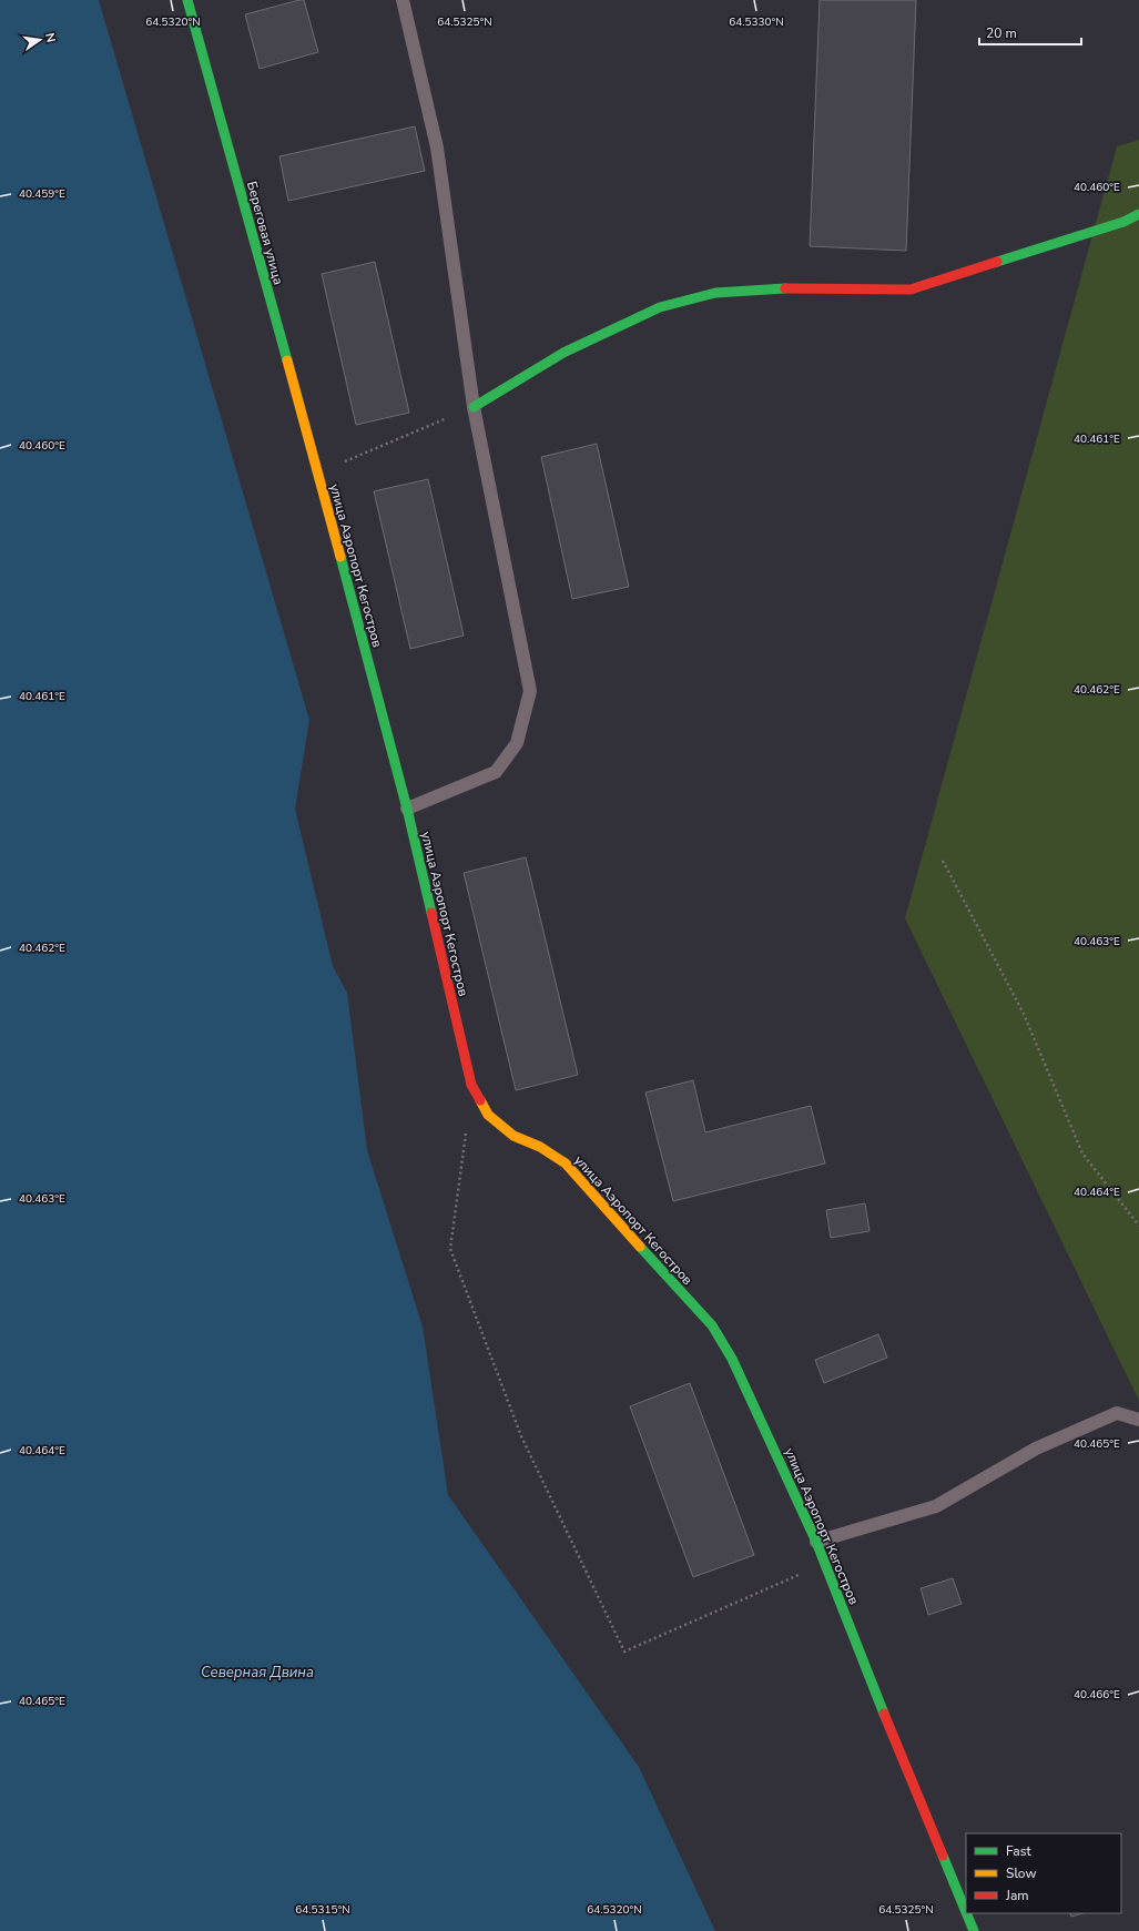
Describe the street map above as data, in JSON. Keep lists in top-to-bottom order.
{
  "streets": {
    "street": ["Береговая улица", "улица Аэропорт Кегостров"]
  },
  "crossings": [
    ["Береговая улица", "улица Аэропорт Кегостров"]
  ],
  "water": ["Северная Двина"],
  "legend": ["Fast", "Slow", "Jam"],
  "scale_bar": "20 m",
  "north": "right",
  "coordinates": [
    "64.5330°N",
    "64.5320°N",
    "64.5325°N",
    "40.460°E",
    "40.459°E",
    "40.461°E",
    "40.462°E",
    "40.463°E",
    "40.464°E",
    "40.465°E",
    "40.466°E",
    "64.5315°N"
  ]
}
